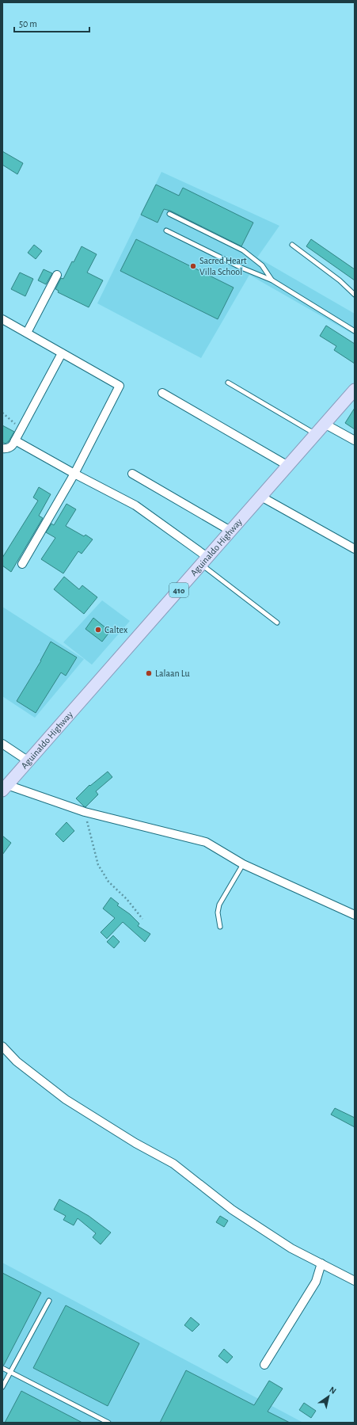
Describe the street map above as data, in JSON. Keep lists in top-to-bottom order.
{
  "streets": {
    "main road": ["Aguinaldo Highway", "410"]
  },
  "places": ["Sacred Heart Villa School", "Caltex", "Lalaan Lu"],
  "scale_bar": "50 m",
  "north": "top right"
}
